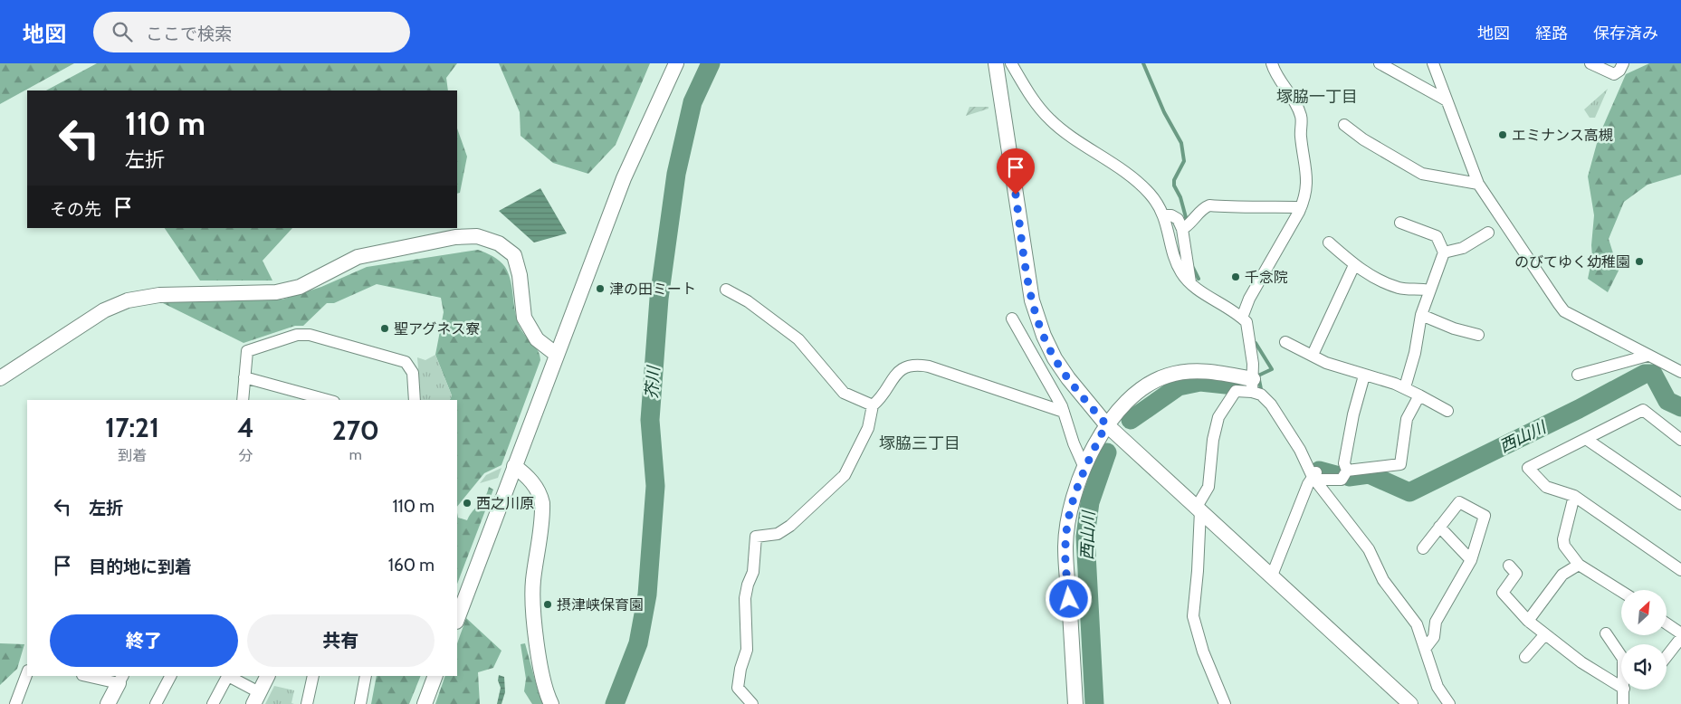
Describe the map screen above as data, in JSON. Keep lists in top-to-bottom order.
{
  "districts": ["塚脇一丁目", "塚脇三丁目"],
  "water": ["芥川", "西山川"],
  "places": [
    "エミナンス高槻",
    "のびてゆく幼稚園",
    "千念院",
    "津の田ミート",
    "聖アグネス寮",
    "西之川原",
    "摂津峡保育園"
  ],
  "north": "top right",
  "page": {
    "header": "地図",
    "search": "ここで検索",
    "nav": ["地図", "経路", "保存済み"],
    "turn": ["110 m", "左折"],
    "then": "その先",
    "eta": [
      "17:21",
      "到着",
      "4",
      "分",
      "270",
      "m"
    ],
    "list": [
      {
        "name": "左折",
        "value": "110 m"
      },
      {
        "name": "目的地に到着",
        "value": "160 m"
      }
    ],
    "buttons": ["終了", "共有"]
  }
}
